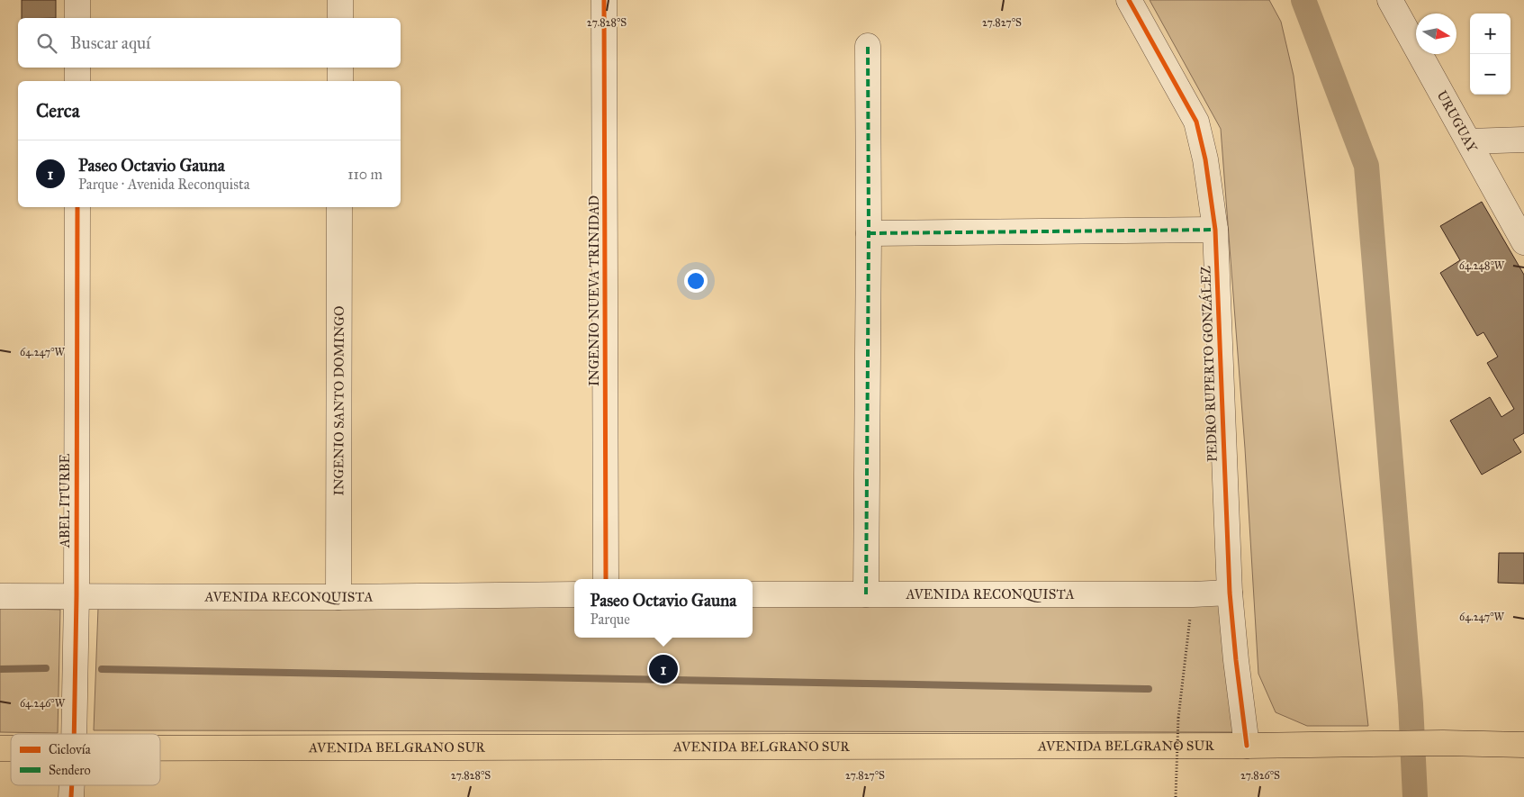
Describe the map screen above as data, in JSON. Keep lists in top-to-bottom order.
{
  "streets": {
    "highway": ["AVENIDA BELGRANO SUR"],
    "street": [
      "URUGUAY",
      "INGENIO NUEVA TRINIDAD",
      "PEDRO RUPERTO GONZÁLEZ",
      "INGENIO SANTO DOMINGO",
      "ABEL ITURBE",
      "AVENIDA RECONQUISTA"
    ]
  },
  "crossings": [
    ["PEDRO RUPERTO GONZÁLEZ", "AVENIDA RECONQUISTA"],
    ["PEDRO RUPERTO GONZÁLEZ", "AVENIDA BELGRANO SUR"],
    ["INGENIO SANTO DOMINGO", "AVENIDA RECONQUISTA"],
    ["ABEL ITURBE", "AVENIDA RECONQUISTA"]
  ],
  "legend": ["Ciclovía", "Sendero"],
  "north": "right",
  "page": {
    "map_buttons": ["+", "−"],
    "search": "Buscar aquí",
    "heading": "Cerca",
    "list": [
      {
        "mark": "1",
        "name": "Paseo Octavio Gauna",
        "note": "Parque · Avenida Reconquista",
        "value": "110 m"
      }
    ],
    "popup": ["Paseo Octavio Gauna", "Parque"],
    "pins": "1"
  },
  "coordinates": [
    "27.828°S",
    "27.827°S",
    "64.248°W",
    "64.247°W",
    "64.246°W",
    "27.826°S"
  ]
}
